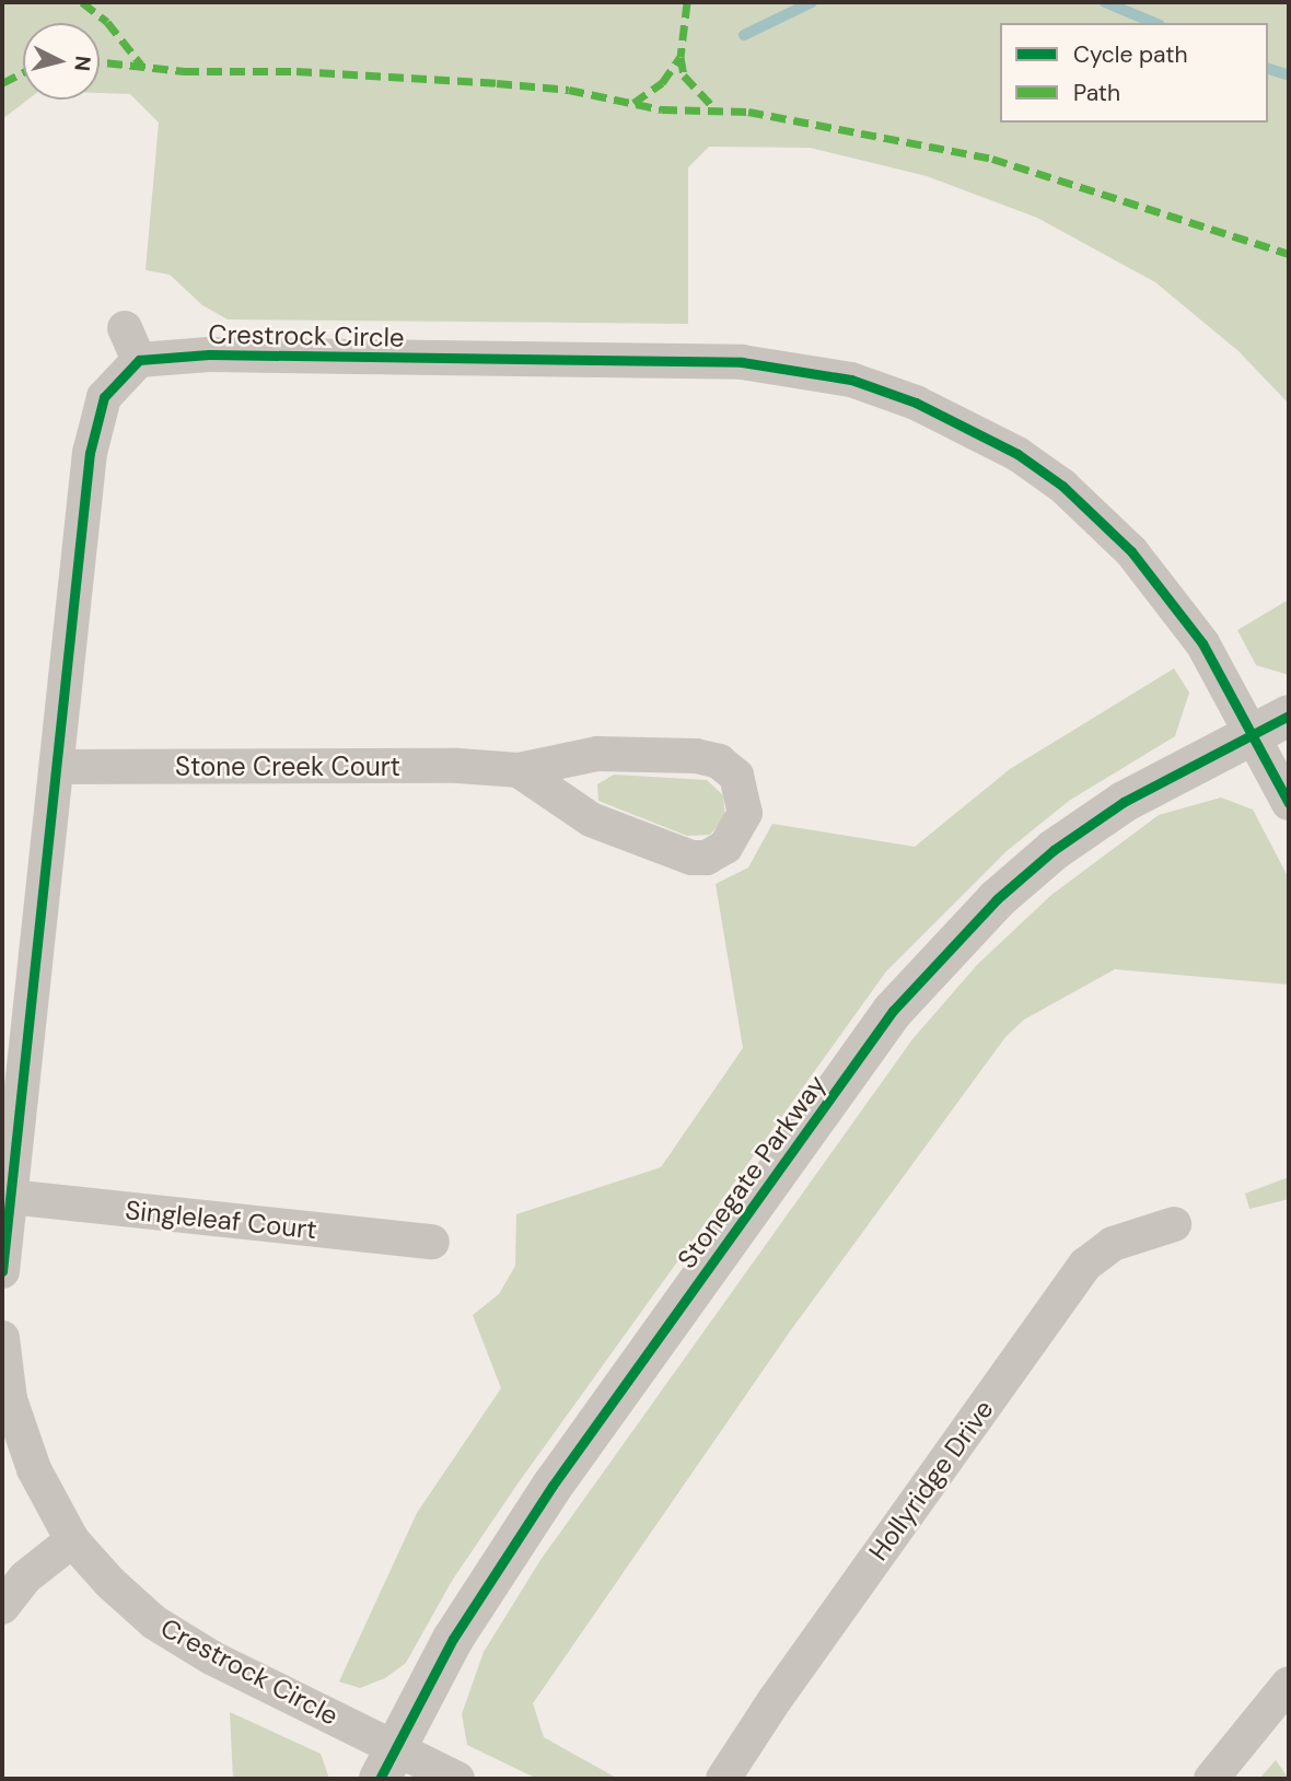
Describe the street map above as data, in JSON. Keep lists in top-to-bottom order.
{
  "streets": {
    "street": [
      "Crestrock Circle",
      "Stone Creek Court",
      "Stonegate Parkway",
      "Singleleaf Court",
      "Hollyridge Drive"
    ]
  },
  "crossings": [
    ["Crestrock Circle", "Stonegate Parkway"]
  ],
  "legend": ["Cycle path", "Path"],
  "north": "right"
}
